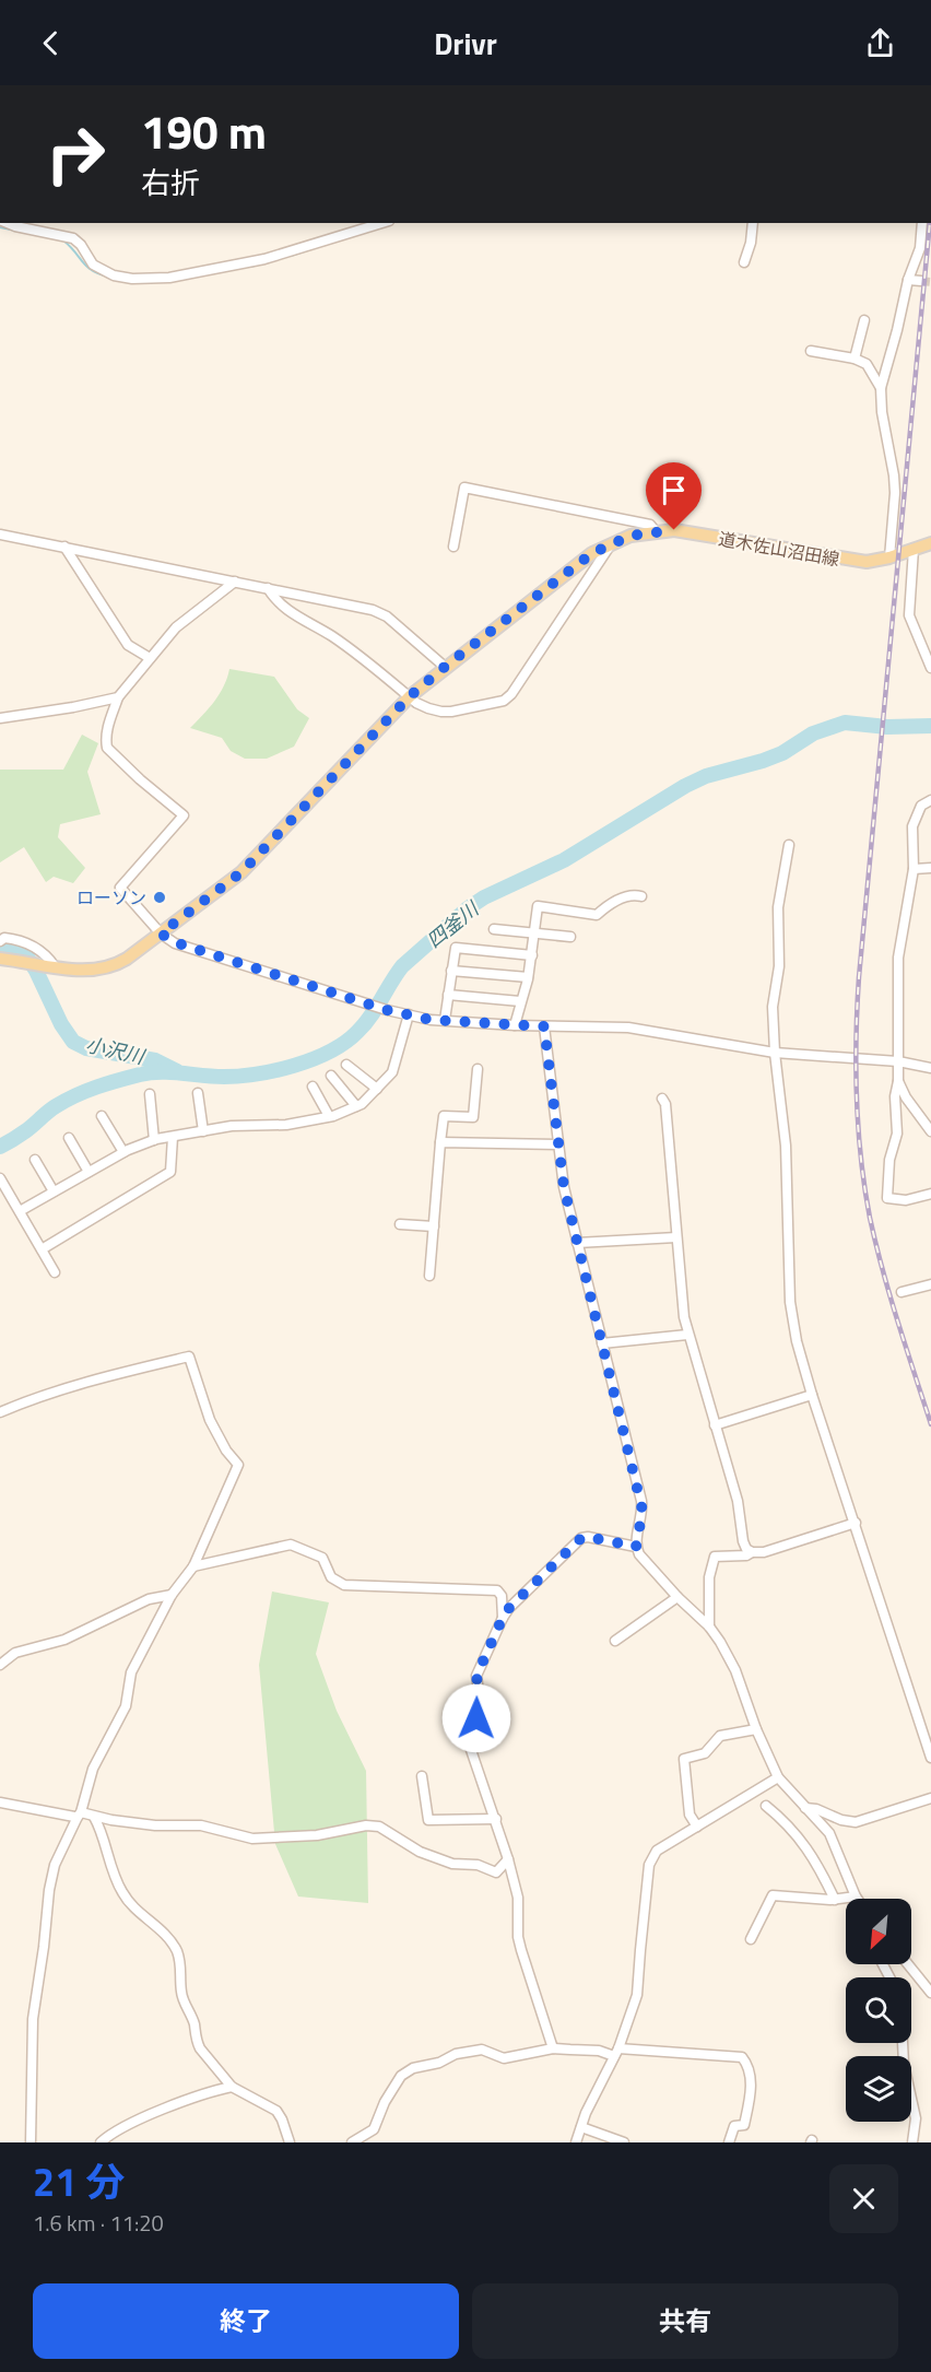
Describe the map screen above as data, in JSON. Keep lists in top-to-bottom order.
{
  "streets": {
    "main road": ["道木佐山沼田線"]
  },
  "water": ["四釜川", "小沢川"],
  "places": ["ローソン"],
  "north": "bottom left",
  "page": {
    "header": "Drivr",
    "turn": ["190 m", "右折"],
    "heading": ["21 分", "1.6 km · 11:20"],
    "buttons": ["終了", "共有"]
  }
}
